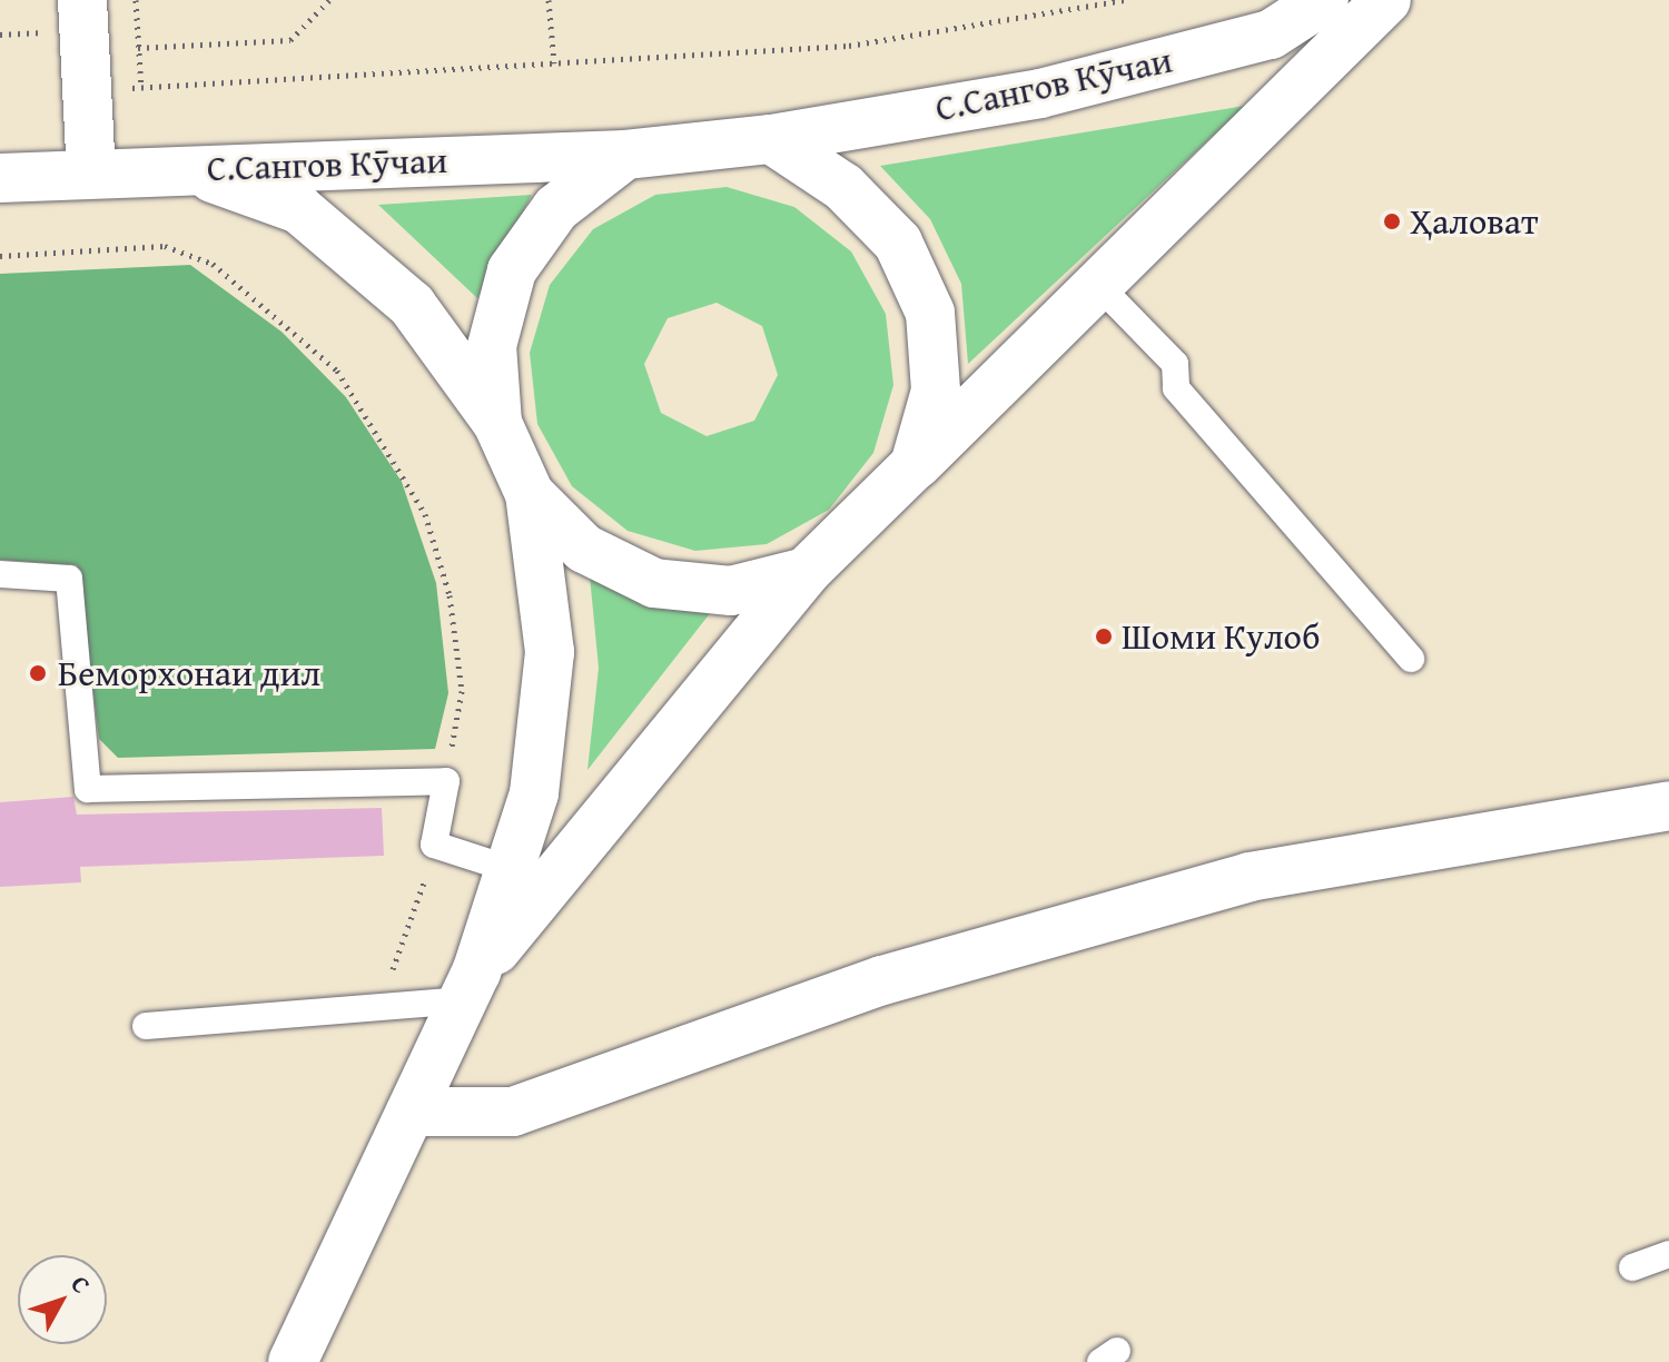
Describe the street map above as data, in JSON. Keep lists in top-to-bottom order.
{
  "streets": {
    "street": ["С.Сангов Кӯчаи"]
  },
  "places": ["Ҳаловат", "Шоми Кулоб", "Беморхонаи дил"],
  "north": "top right"
}
